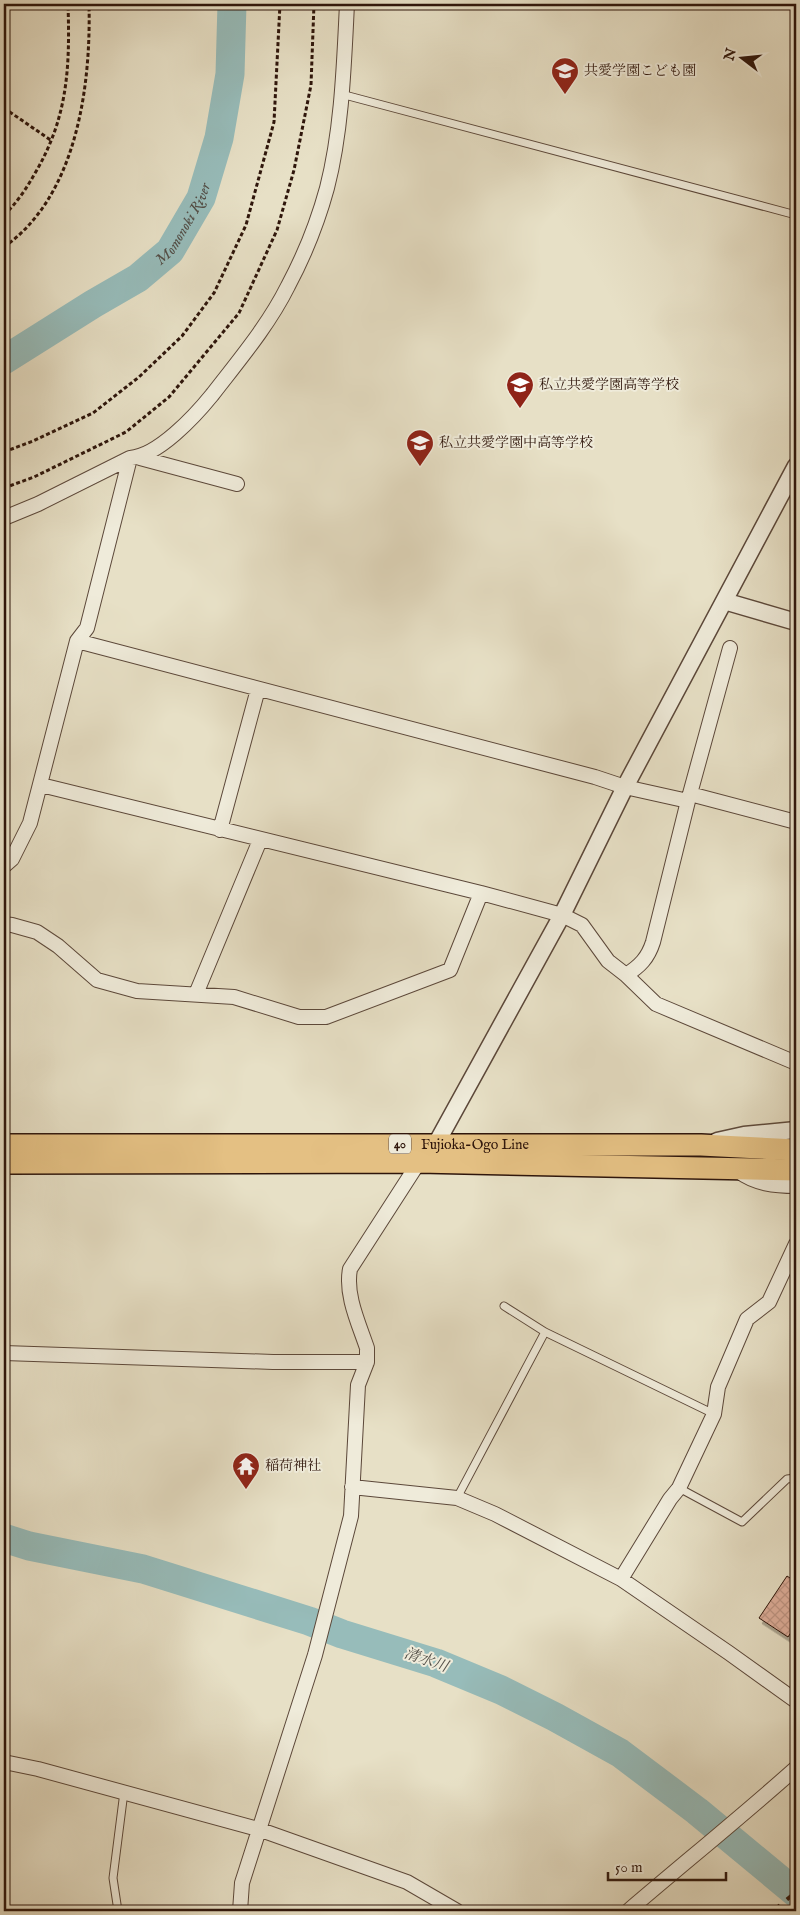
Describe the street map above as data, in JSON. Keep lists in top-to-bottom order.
{
  "streets": {
    "main road": ["40", "Fujioka-Ogo Line"]
  },
  "water": ["Momonoki River", "清水川"],
  "places": {
    "school or university": ["共愛学園こども園", "私立共愛学園高等学校", "私立共愛学園中高等学校"],
    "temple": ["稲荷神社"]
  },
  "scale_bar": "50 m",
  "north": "left"
}
